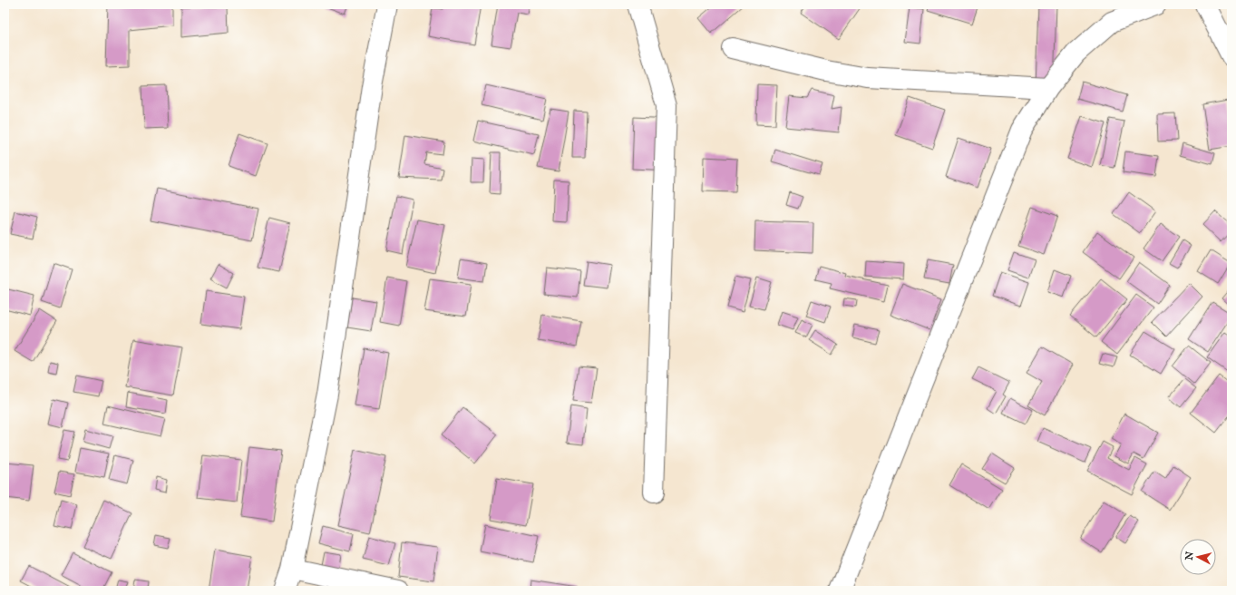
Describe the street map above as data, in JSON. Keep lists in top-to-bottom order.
{
  "north": "left"
}
